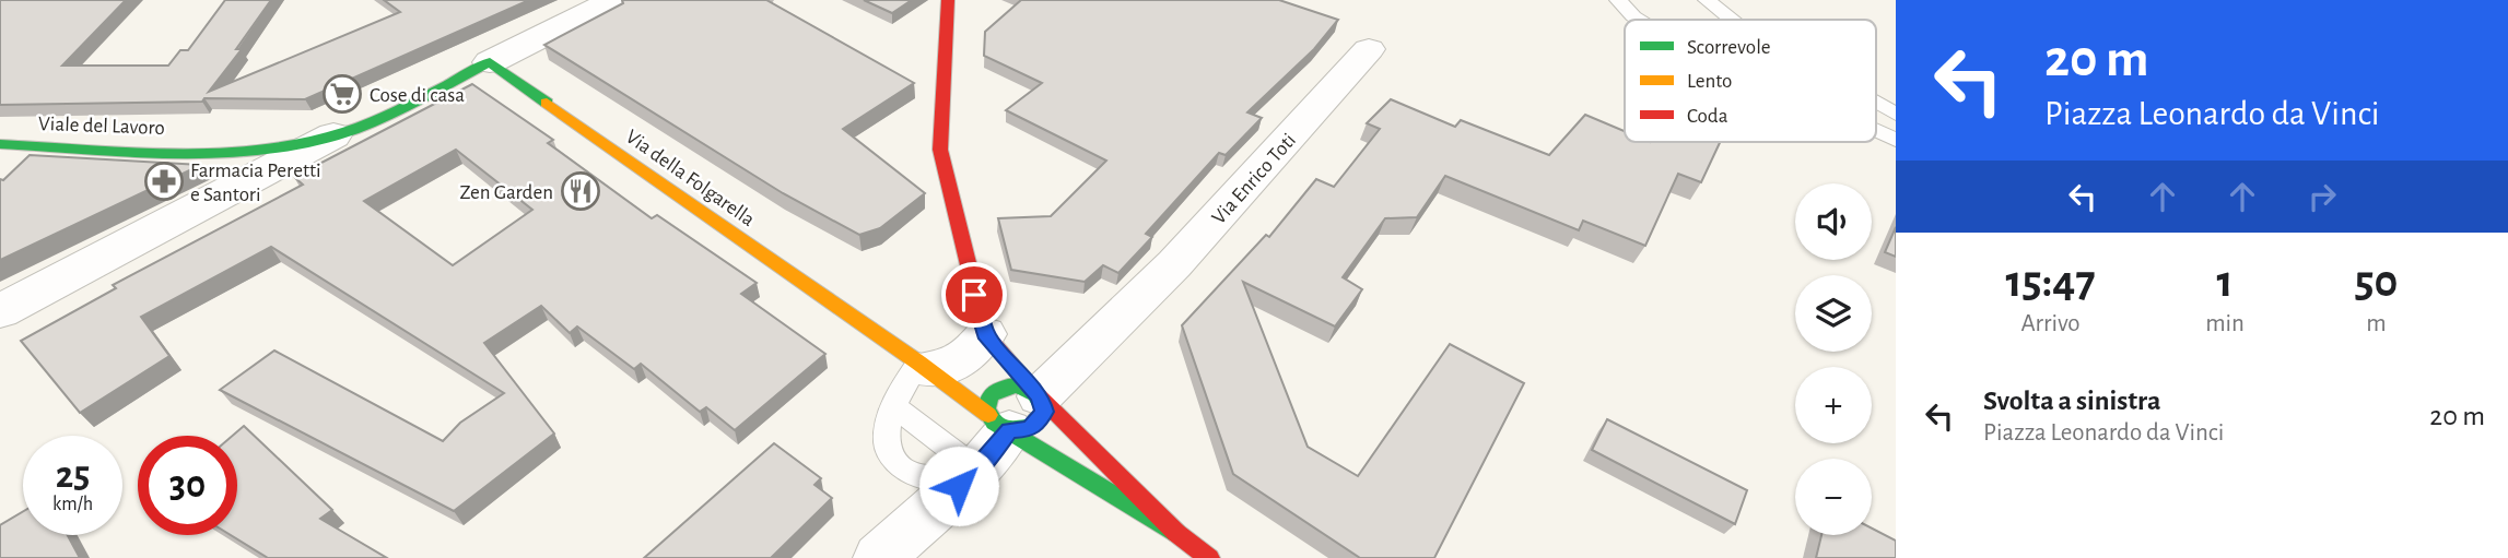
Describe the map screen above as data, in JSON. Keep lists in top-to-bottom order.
{
  "streets": {
    "street": ["Viale del Lavoro", "Via della Folgarella", "Via Enrico Toti"]
  },
  "crossings": [
    ["Viale del Lavoro", "Via della Folgarella"],
    ["Via della Folgarella", "Via Enrico Toti"]
  ],
  "places": {
    "supermarket": ["Cose di casa"],
    "pharmacy": ["Farmacia Peretti e Santori"],
    "restaurant": ["Zen Garden"]
  },
  "legend": ["Scorrevole", "Lento", "Coda"],
  "page": {
    "turn": ["20 m", "Piazza Leonardo da Vinci"],
    "map_buttons": ["+", "−"],
    "eta": [
      "15:47",
      "Arrivo",
      "1",
      "min",
      "50",
      "m"
    ],
    "list": [
      {
        "name": "Svolta a sinistra",
        "note": "Piazza Leonardo da Vinci",
        "value": "20 m"
      }
    ],
    "speed": "25 km/h",
    "limit": "30"
  }
}
